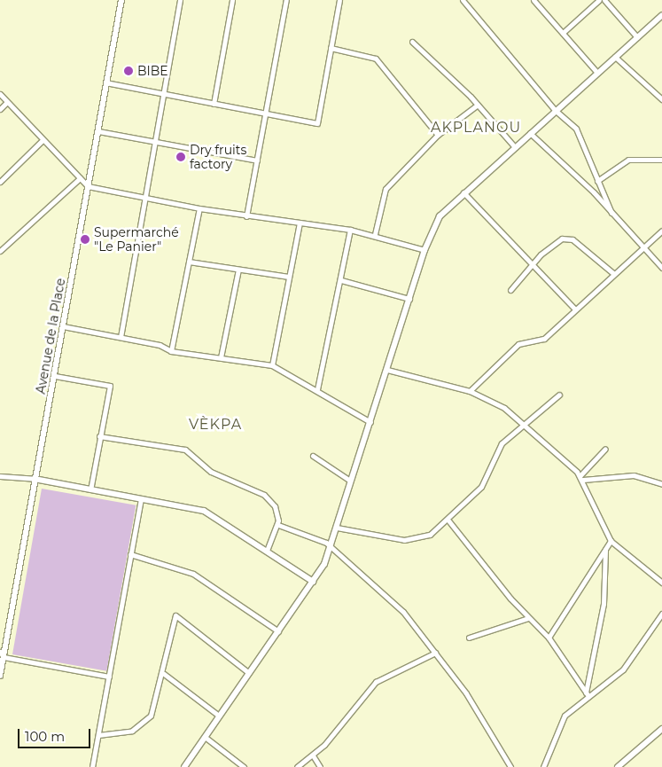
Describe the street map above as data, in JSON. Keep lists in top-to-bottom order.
{
  "streets": {
    "street": ["Avenue de la Place"]
  },
  "districts": ["AKPLANOU", "VÈKPA"],
  "places": ["BIBE", "Dry fruits factory", "Supermarché \"Le Panier\""],
  "scale_bar": "100 m"
}
